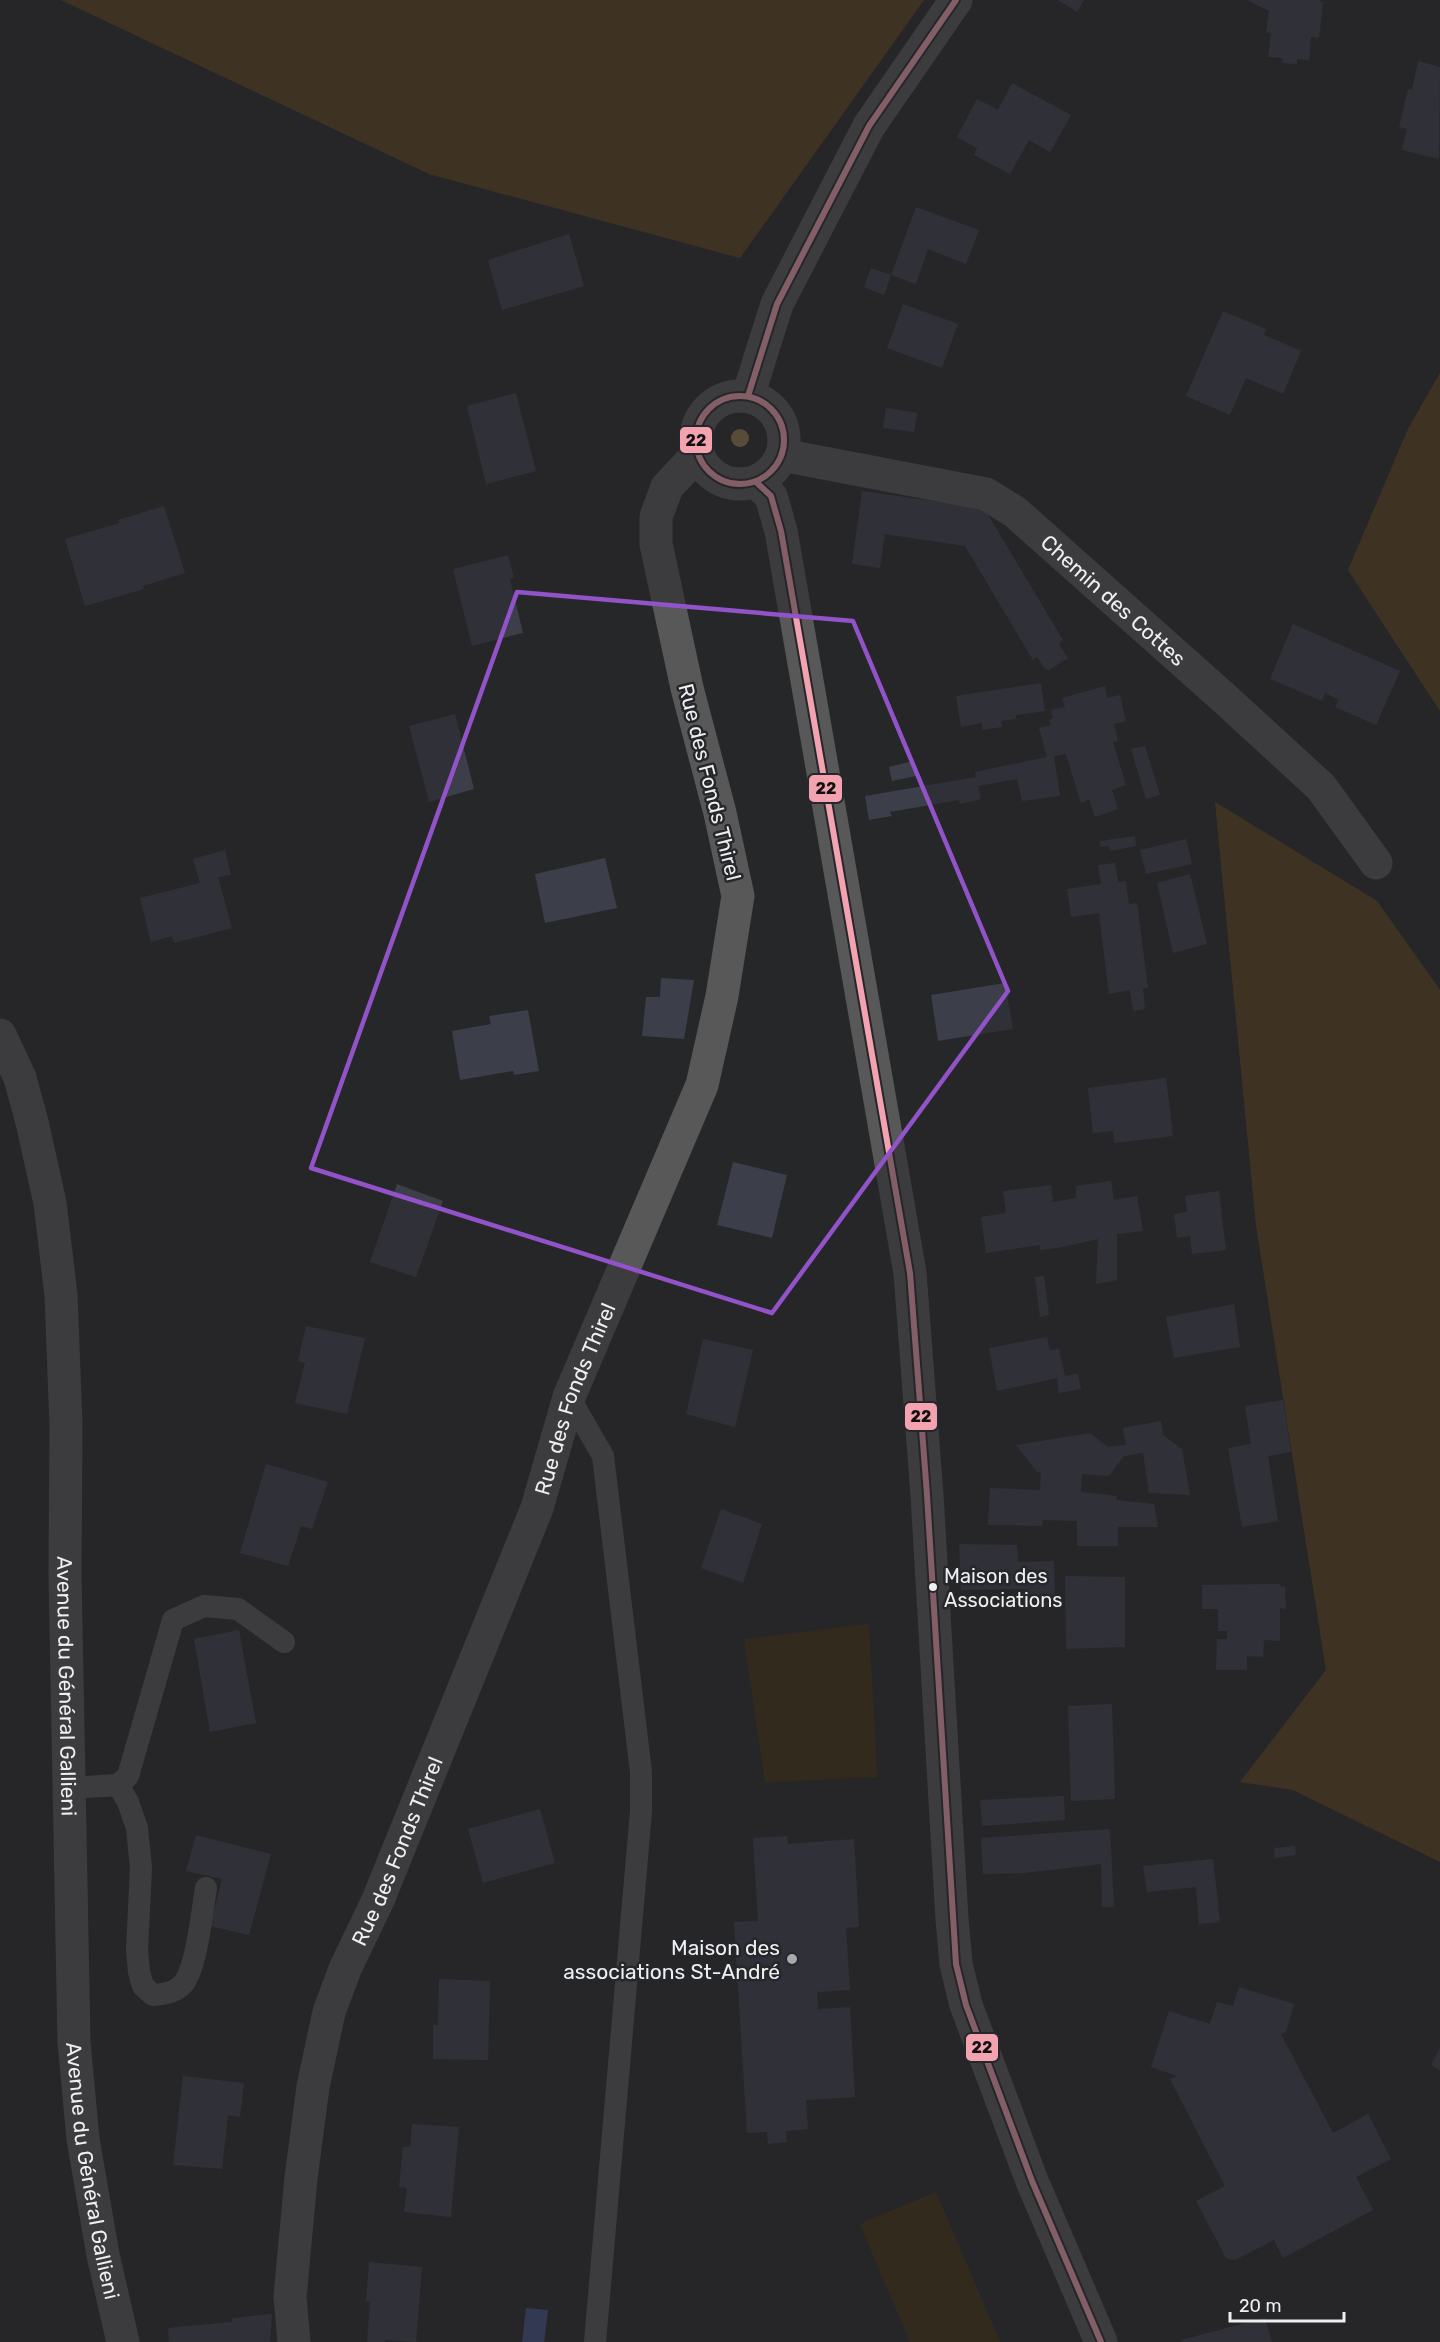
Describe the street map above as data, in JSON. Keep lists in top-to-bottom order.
{
  "streets": {
    "street": ["Chemin des Cottes", "Rue des Fonds Thirel", "Avenue du Général Gallieni"]
  },
  "crossings": [
    ["Chemin des Cottes", "Rue des Fonds Thirel"]
  ],
  "places": ["Maison des Associations", "Maison des associations St-André"],
  "lines": ["transit line 22"],
  "scale_bar": "20 m"
}
